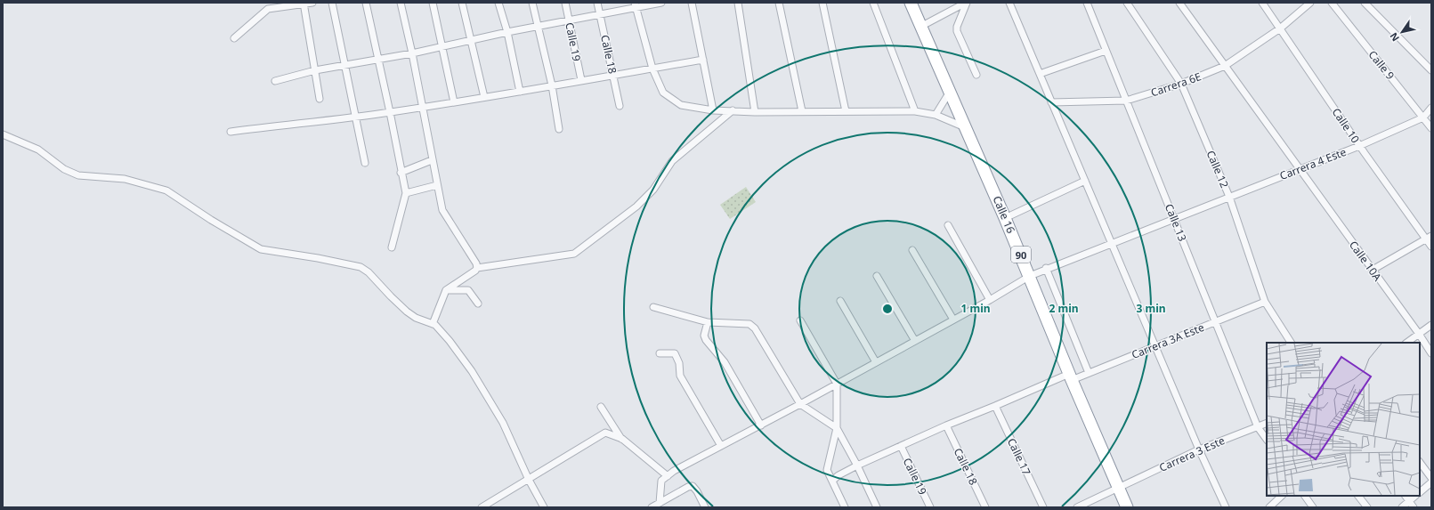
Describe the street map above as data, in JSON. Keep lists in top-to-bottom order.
{
  "streets": {
    "highway": ["Calle 16", "90"],
    "street": [
      "Calle 19",
      "Calle 18",
      "Calle 9",
      "Carrera 6E",
      "Calle 10",
      "Carrera 4 Este",
      "Calle 12",
      "Calle 13",
      "Calle 10A",
      "Carrera 3A Este",
      "Carrera 3 Este",
      "Calle 17"
    ]
  },
  "crossings": [
    ["Calle 19", "Carrera 3A Este"],
    ["Calle 18", "Carrera 3A Este"],
    ["Calle 9", "Carrera 4 Este"],
    ["Carrera 6E", "Calle 10"],
    ["Carrera 6E", "Calle 12"],
    ["Carrera 6E", "Calle 13"],
    ["Carrera 6E", "Calle 10A"],
    ["Calle 10", "Carrera 4 Este"],
    ["Carrera 4 Este", "Calle 12"],
    ["Carrera 4 Este", "Calle 16"],
    ["Carrera 4 Este", "Calle 13"],
    ["Carrera 4 Este", "Calle 10A"],
    ["Calle 12", "Carrera 3A Este"],
    ["Calle 16", "Carrera 3A Este"],
    ["Calle 16", "Carrera 3 Este"],
    ["Calle 13", "Carrera 3A Este"],
    ["Calle 13", "Carrera 3 Este"],
    ["Carrera 3A Este", "Calle 17"]
  ],
  "north": "bottom left",
  "rings": ["1 min", "2 min", "3 min"]
}
